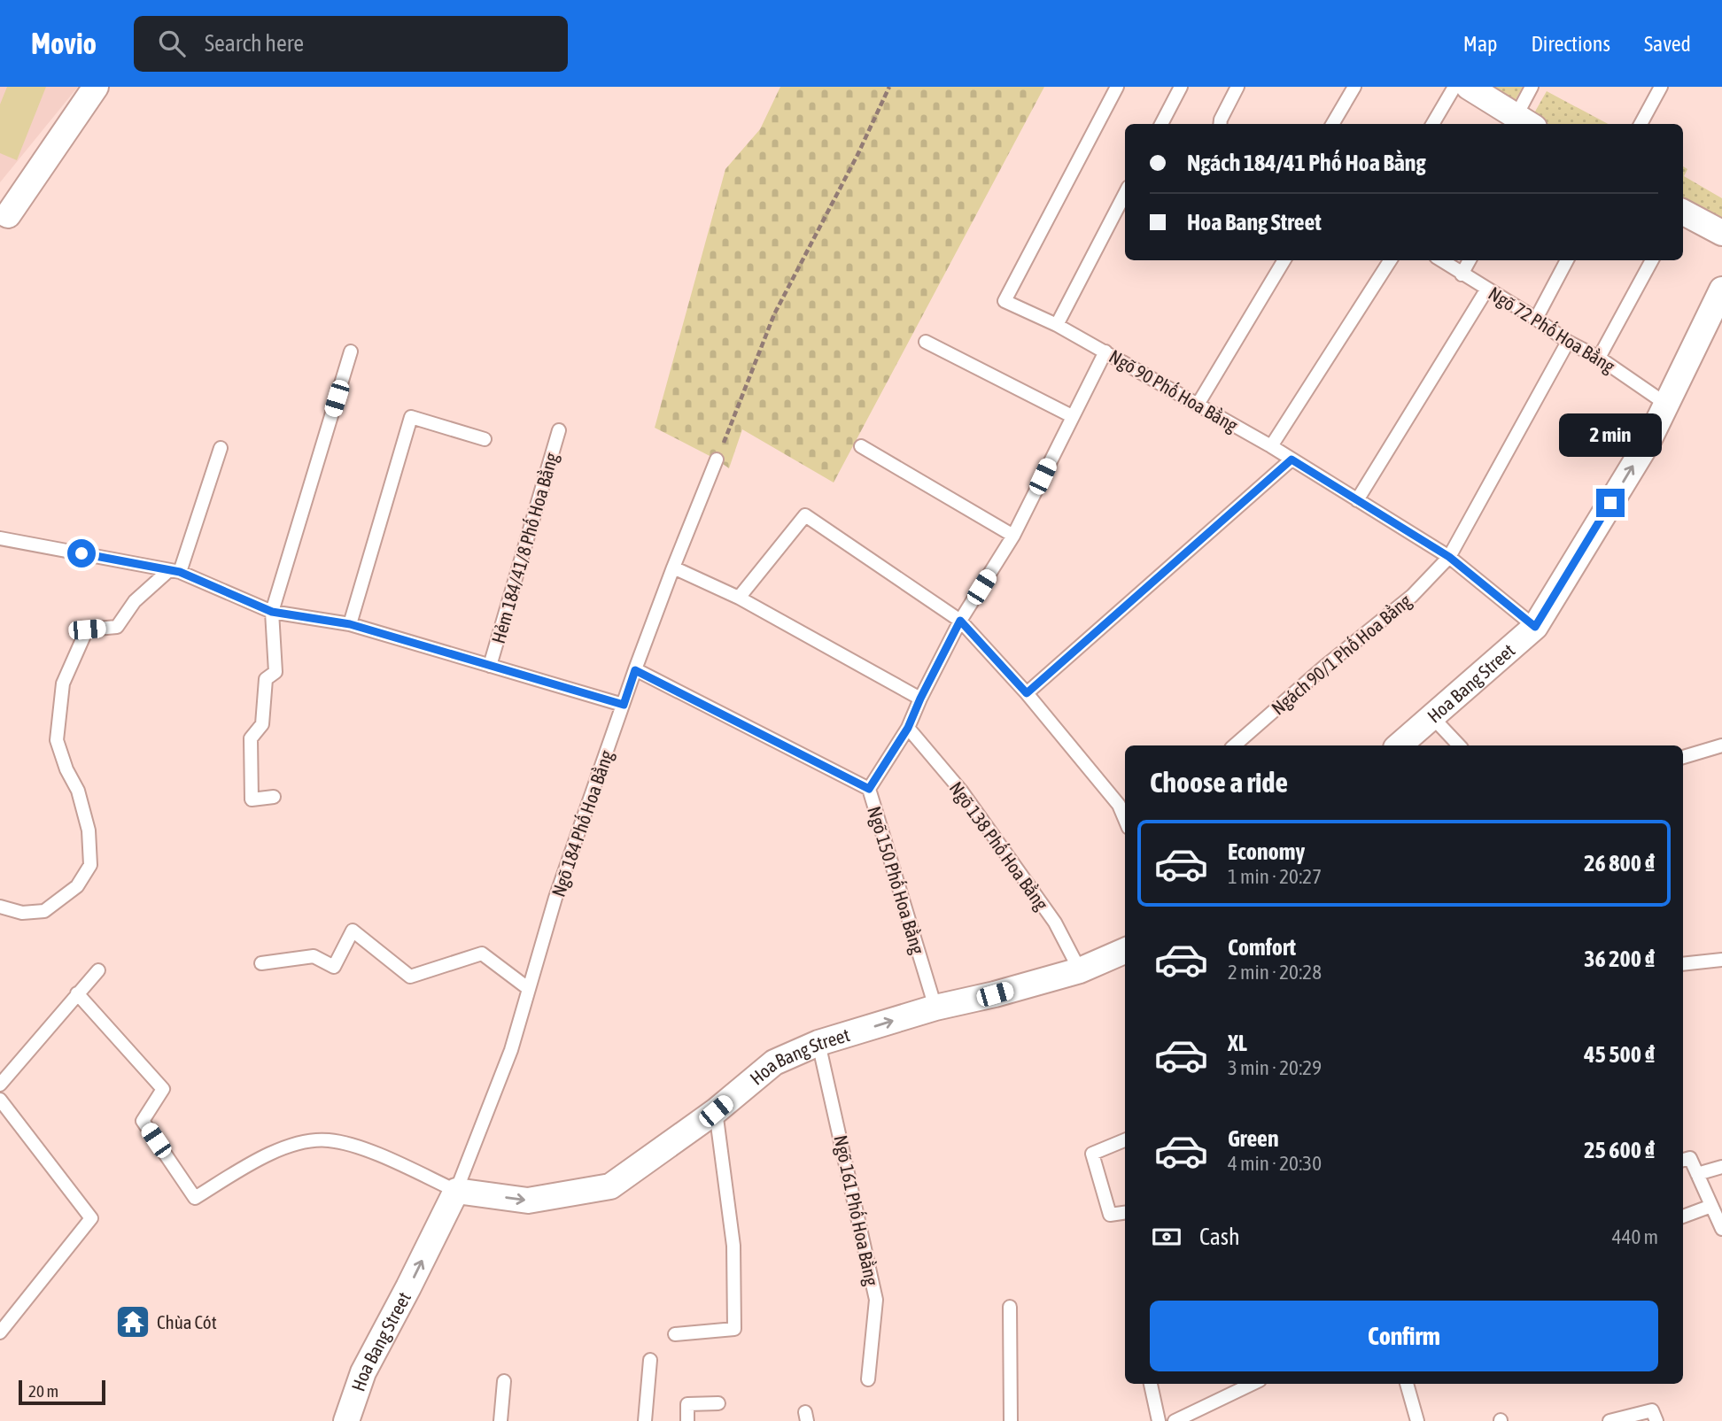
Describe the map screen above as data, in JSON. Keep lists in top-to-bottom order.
{
  "streets": {
    "street": ["Hoa Bang Street"],
    "lane": [
      "Ngõ 72 Phố Hoa Bằng",
      "Ngõ 90 Phố Hoa Bằng",
      "Hẻm 184/41/8 Phố Hoa Bằng",
      "Ngách 90/1 Phố Hoa Bằng",
      "Ngõ 184 Phố Hoa Bằng",
      "Ngõ 138 Phố Hoa Bằng",
      "Ngõ 150 Phố Hoa Bằng",
      "Ngõ 161 Phố Hoa Bằng"
    ]
  },
  "crossings": [
    ["Ngõ 72 Phố Hoa Bằng", "Ngách 90/1 Phố Hoa Bằng"],
    ["Ngõ 72 Phố Hoa Bằng", "Hoa Bang Street"],
    ["Ngõ 90 Phố Hoa Bằng", "Ngách 90/1 Phố Hoa Bằng"],
    ["Ngõ 90 Phố Hoa Bằng", "Hoa Bang Street"],
    ["Hoa Bang Street", "Ngõ 184 Phố Hoa Bằng"],
    ["Hoa Bang Street", "Ngõ 138 Phố Hoa Bằng"],
    ["Hoa Bang Street", "Ngõ 150 Phố Hoa Bằng"],
    ["Hoa Bang Street", "Ngõ 161 Phố Hoa Bằng"],
    ["Ngõ 184 Phố Hoa Bằng", "Ngõ 150 Phố Hoa Bằng"]
  ],
  "one_way": ["Hoa Bang Street"],
  "places": {
    "temple": ["Chùa Cót"]
  },
  "scale_bar": "20 m",
  "page": {
    "header": "Movio",
    "search": "Search here",
    "nav": ["Map", "Directions", "Saved"],
    "banner": ["Ngách 184/41 Phố Hoa Bằng", "Hoa Bang Street"],
    "bubble": "2 min",
    "heading": "Choose a ride",
    "list": [
      {
        "name": "Economy",
        "note": "1 min · 20:27",
        "value": "26 800 ₫"
      },
      {
        "name": "Comfort",
        "note": "2 min · 20:28",
        "value": "36 200 ₫"
      },
      {
        "name": "XL",
        "note": "3 min · 20:29",
        "value": "45 500 ₫"
      },
      {
        "name": "Green",
        "note": "4 min · 20:30",
        "value": "25 600 ₫"
      }
    ],
    "pay": ["Cash", "440 m"],
    "buttons": "Confirm",
    "scale": "20 m"
  }
}
